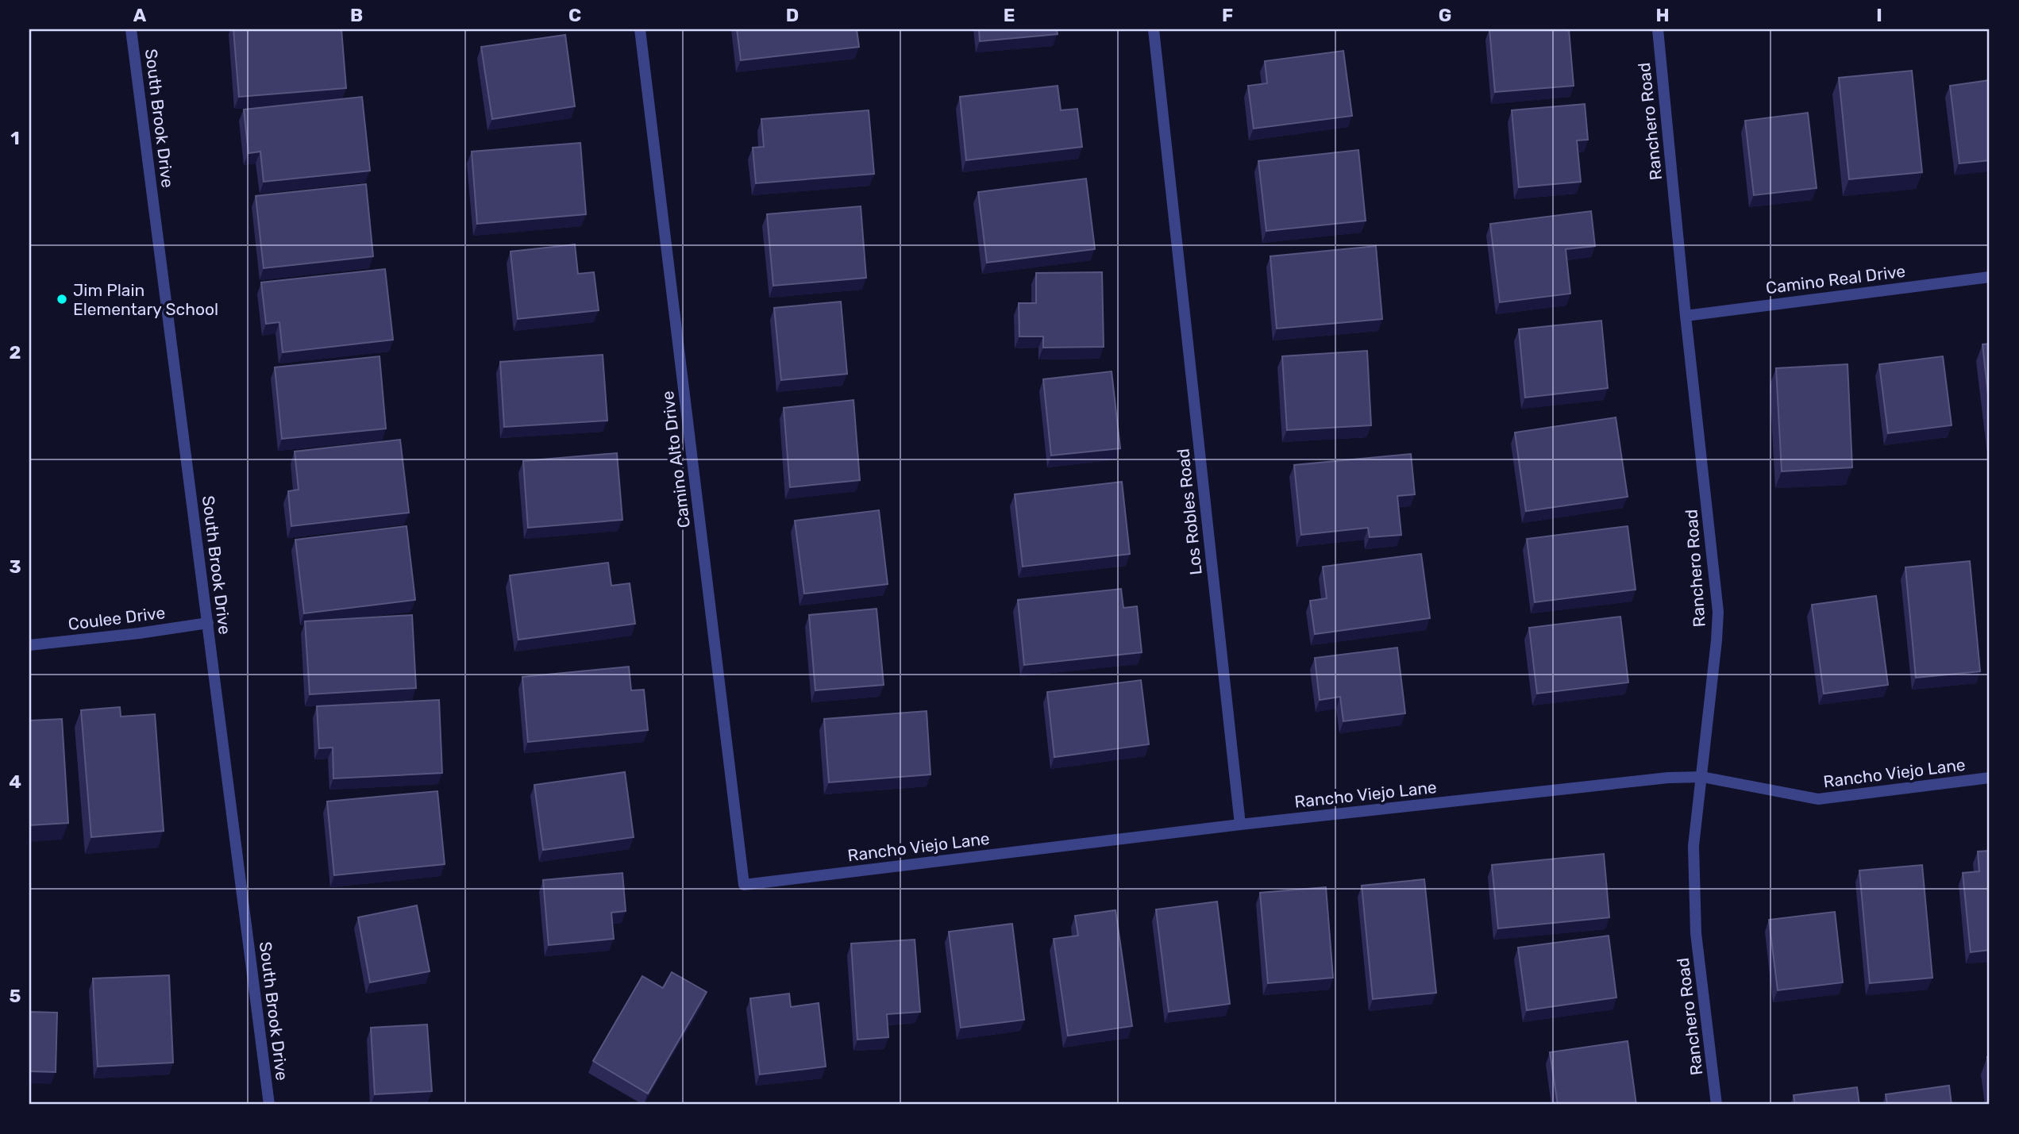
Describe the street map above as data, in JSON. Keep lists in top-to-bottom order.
{
  "streets": {
    "street": [
      "South Brook Drive",
      "Ranchero Road",
      "Camino Real Drive",
      "Camino Alto Drive",
      "Los Robles Road",
      "Coulee Drive",
      "Rancho Viejo Lane"
    ]
  },
  "crossings": [
    ["South Brook Drive", "Coulee Drive"],
    ["Ranchero Road", "Camino Real Drive"],
    ["Ranchero Road", "Rancho Viejo Lane"],
    ["Camino Alto Drive", "Rancho Viejo Lane"],
    ["Los Robles Road", "Rancho Viejo Lane"]
  ],
  "places": ["Jim Plain Elementary School"],
  "grid": {
    "columns": [
      "A",
      "B",
      "C",
      "D",
      "E",
      "F",
      "G",
      "H",
      "I"
    ],
    "rows": [
      "1",
      "2",
      "3",
      "4",
      "5"
    ]
  }
}
